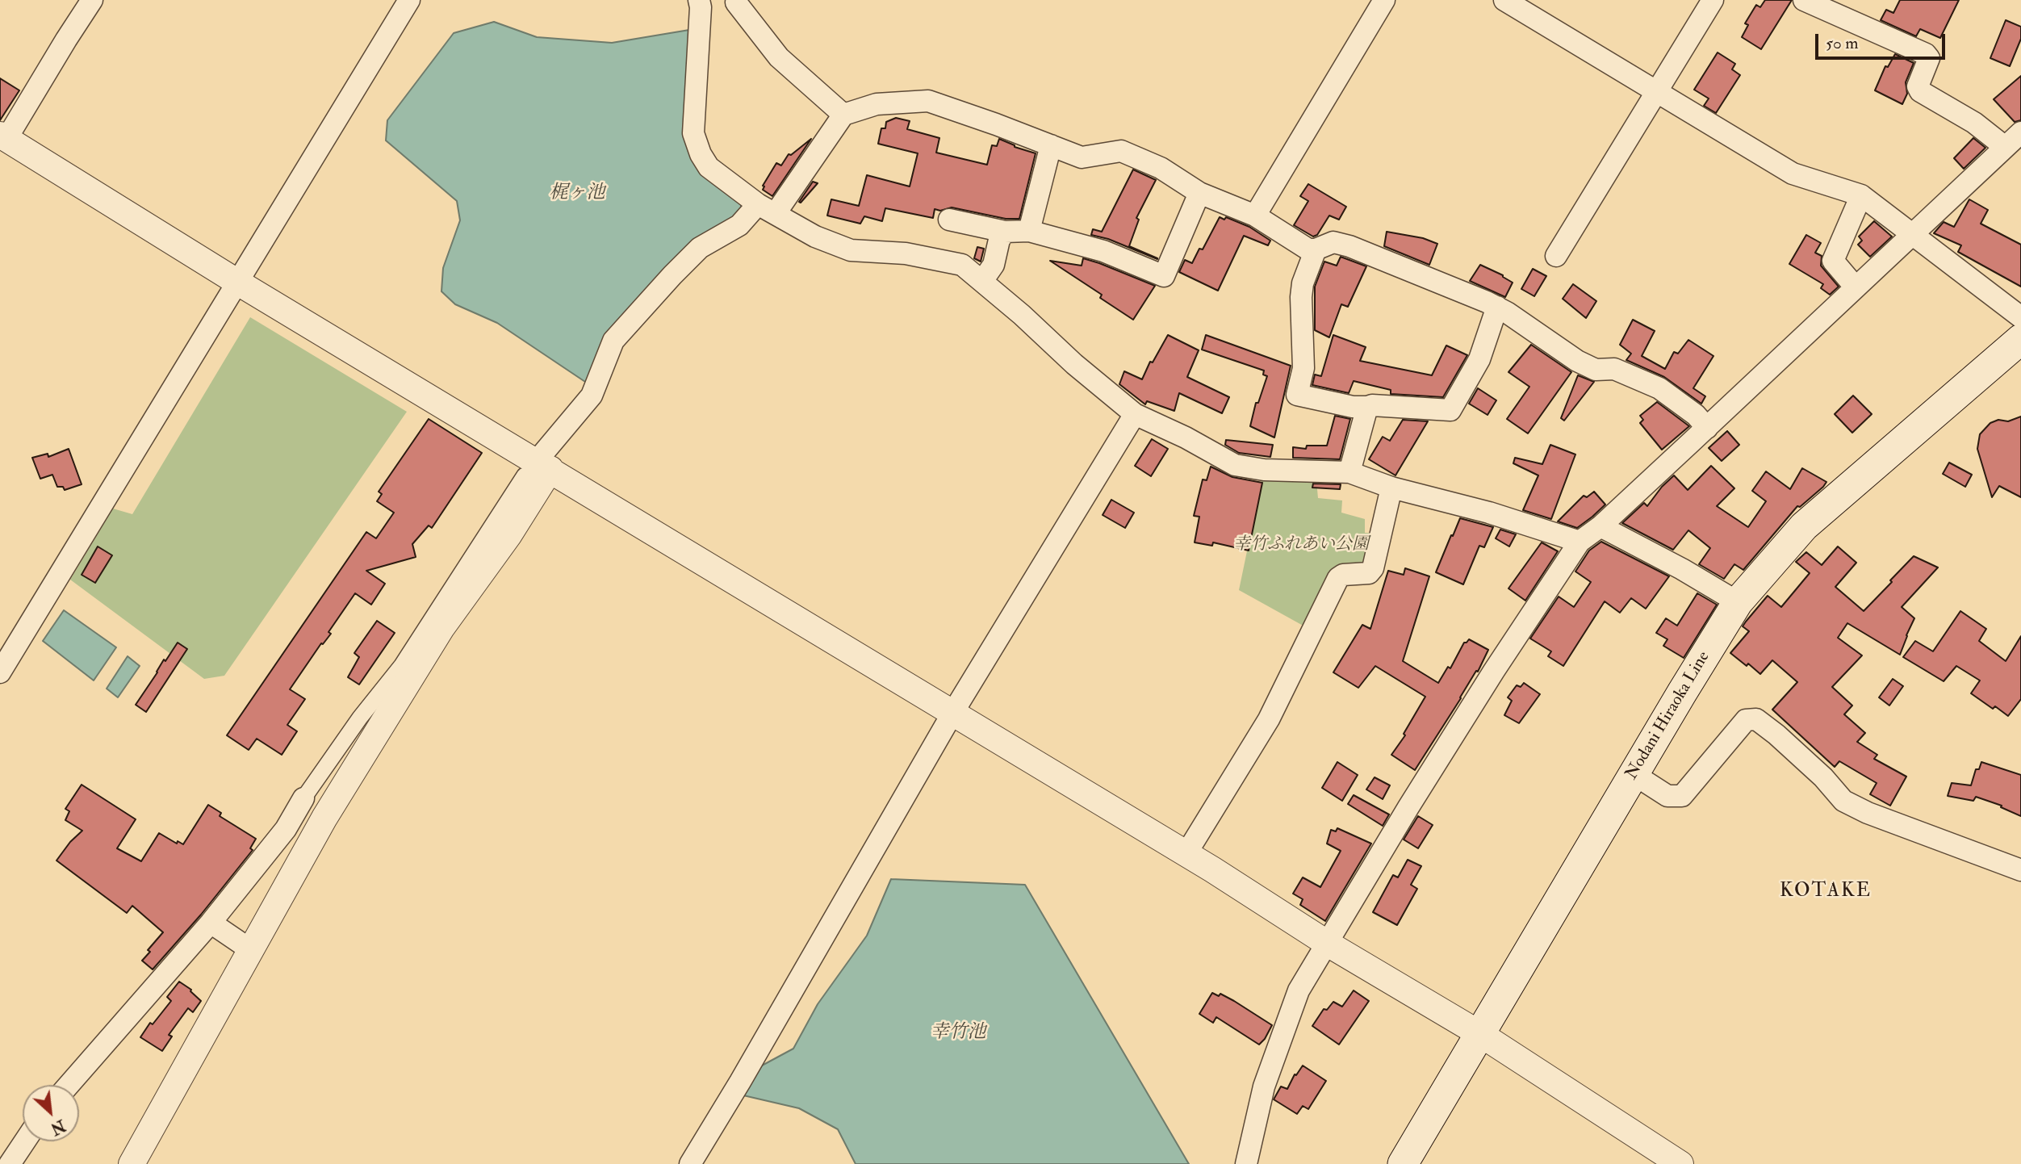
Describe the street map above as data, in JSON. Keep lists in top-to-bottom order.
{
  "streets": {
    "main road": ["Nodani Hiraoka Line"]
  },
  "districts": ["KOTAKE"],
  "water": ["梶ヶ池", "幸竹池"],
  "parks": ["幸竹ふれあい公園"],
  "scale_bar": "50 m",
  "north": "bottom right"
}
